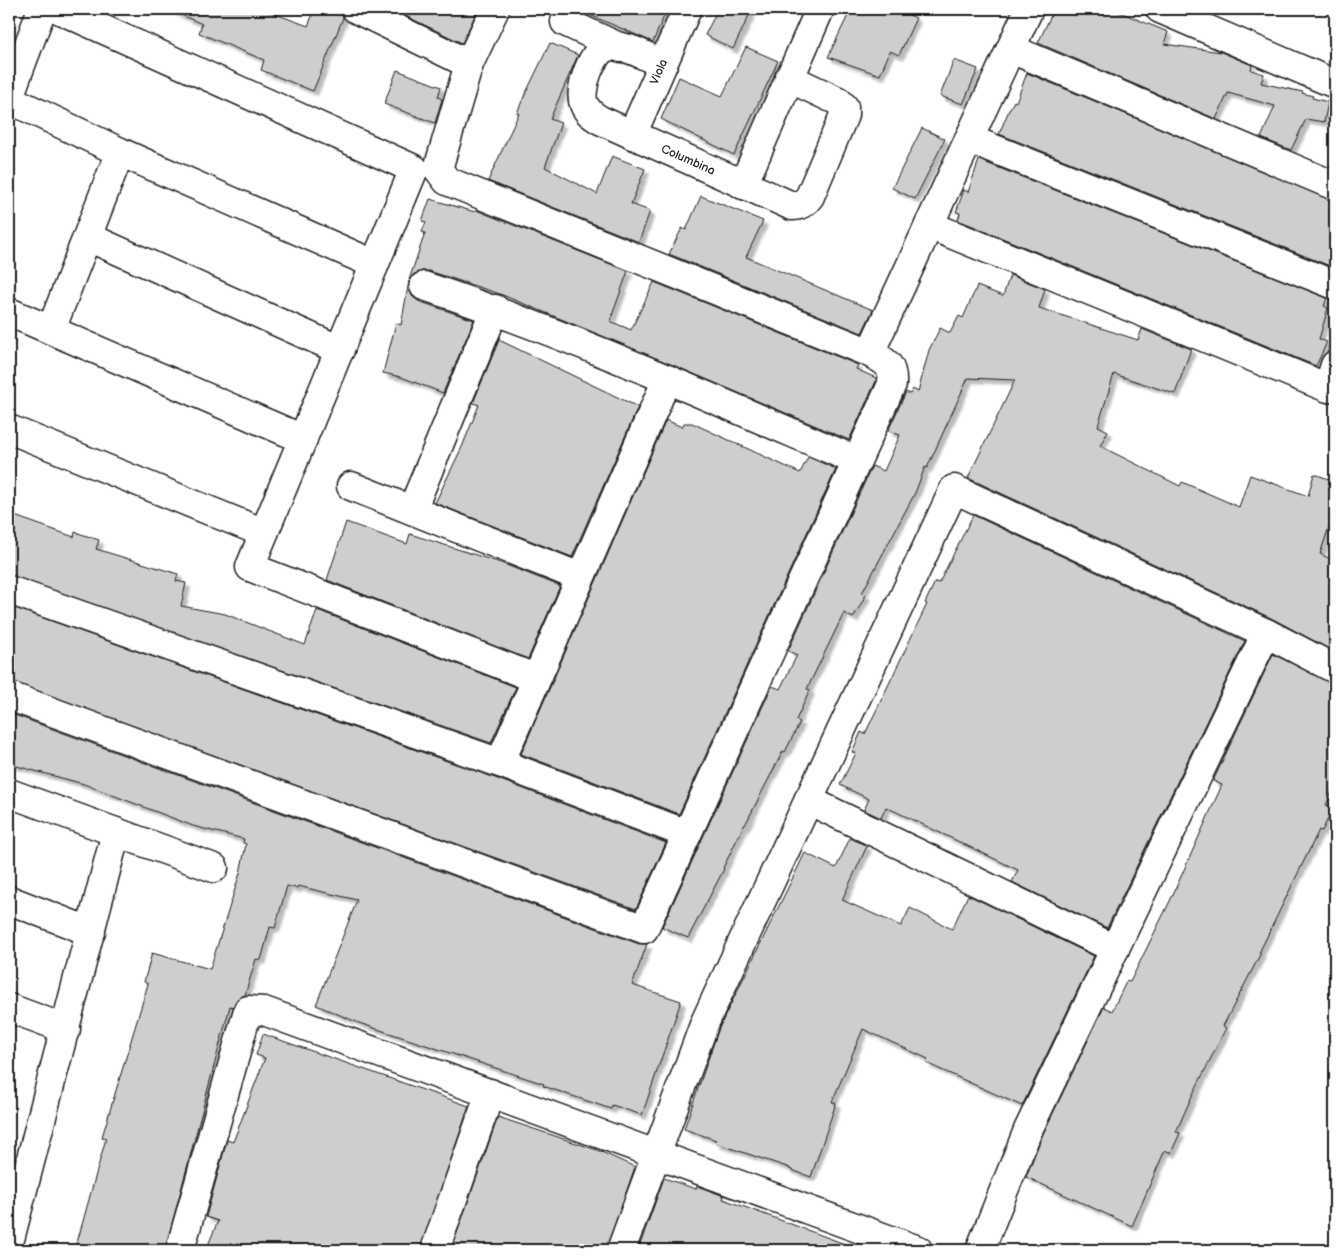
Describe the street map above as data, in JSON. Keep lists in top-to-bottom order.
{
  "streets": {
    "street": ["Viola", "Columbina"]
  },
  "crossings": [
    ["Viola", "Columbina"]
  ]
}
